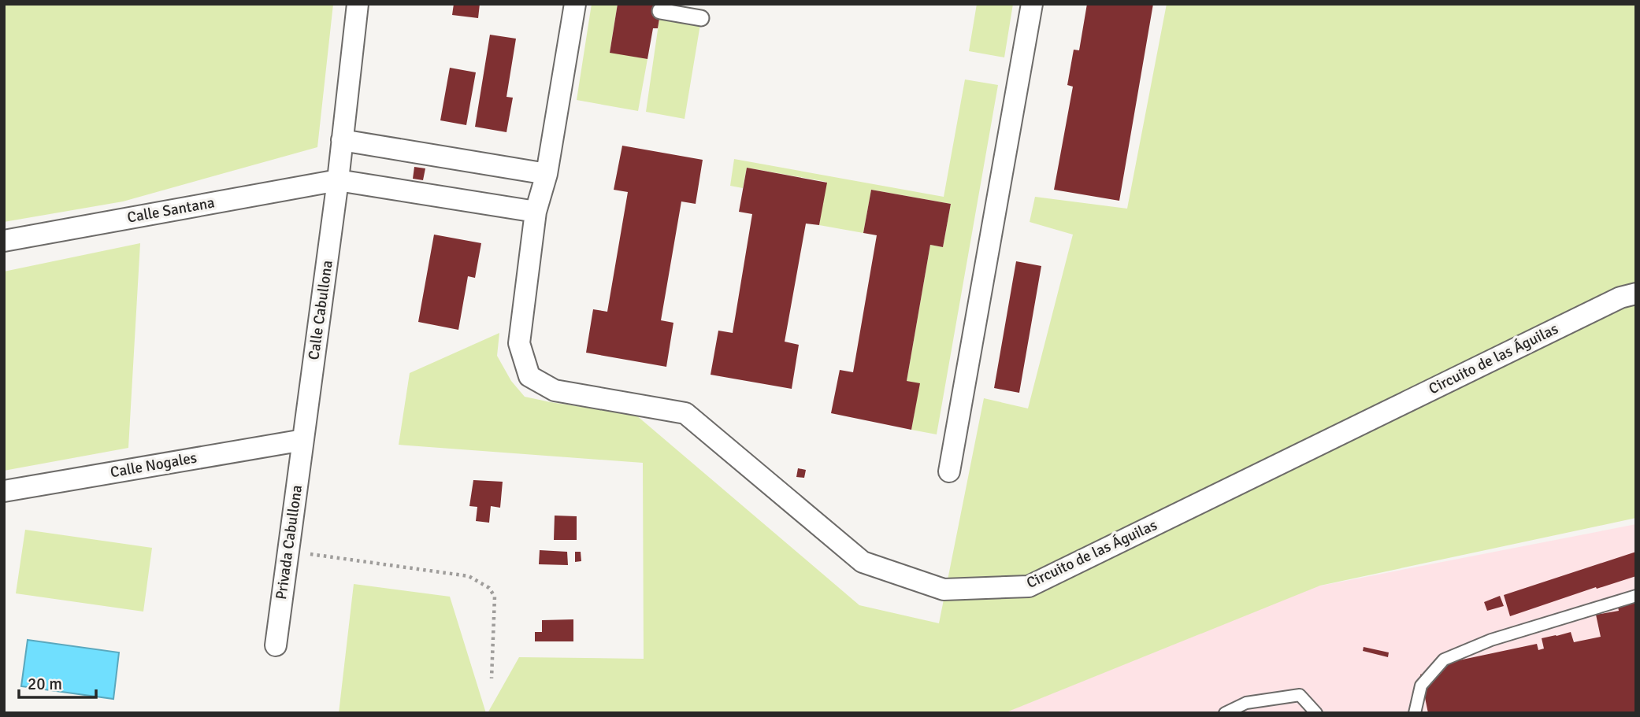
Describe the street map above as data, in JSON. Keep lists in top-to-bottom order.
{
  "streets": {
    "street": [
      "Calle Santana",
      "Calle Cabullona",
      "Circuito de las Águilas",
      "Calle Nogales",
      "Privada Cabullona"
    ]
  },
  "crossings": [
    ["Calle Santana", "Calle Cabullona"],
    ["Calle Santana", "Circuito de las Águilas"],
    ["Calle Cabullona", "Calle Nogales"],
    ["Calle Cabullona", "Privada Cabullona"],
    ["Calle Nogales", "Privada Cabullona"]
  ],
  "scale_bar": "20 m"
}
